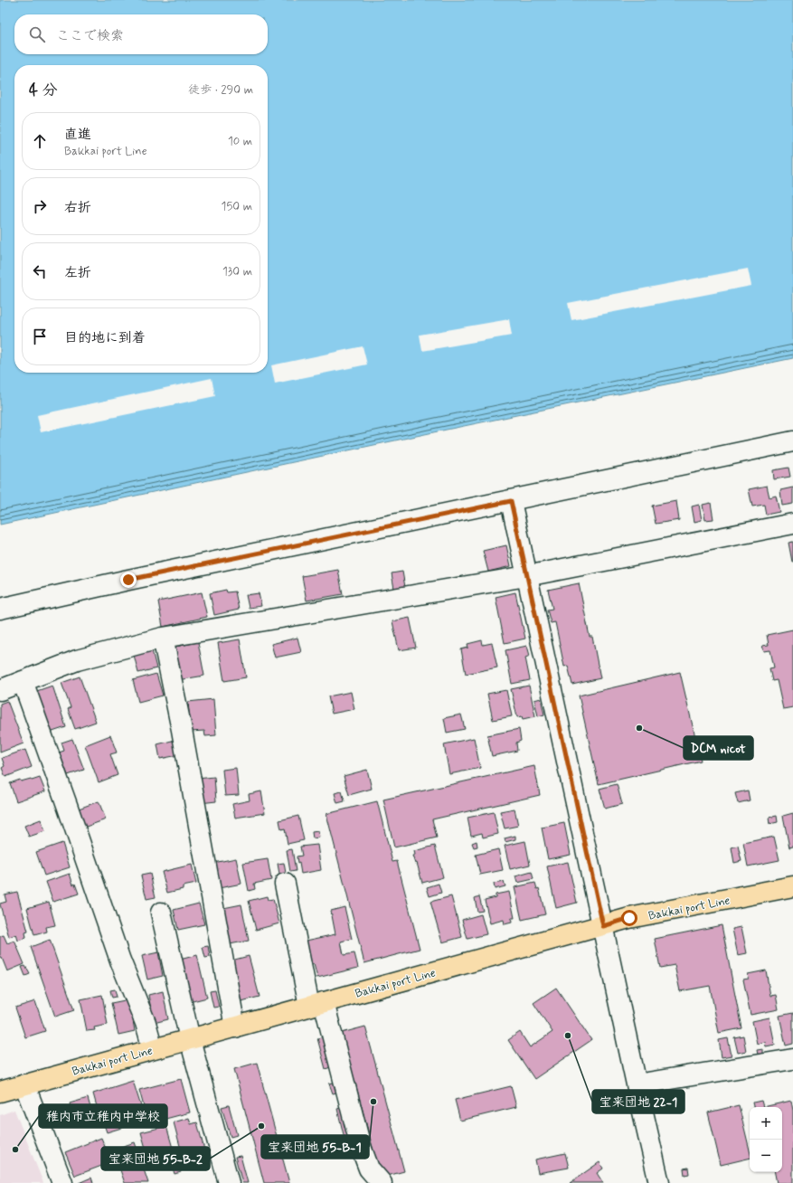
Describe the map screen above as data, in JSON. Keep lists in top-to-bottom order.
{
  "streets": {
    "main road": ["Bakkai port Line"]
  },
  "places": [
    "DCM nicot",
    "宝来団地 22-1",
    "宝来団地 55-B-1",
    "宝来団地 55-B-2",
    "稚内市立稚内中学校"
  ],
  "page": {
    "search": "ここで検索",
    "heading": ["4 分", "徒歩 · 290 m"],
    "list": [
      ["直進", "Bakkai port Line", "10 m"],
      ["右折", "150 m"],
      ["左折", "130 m"],
      "目的地に到着"
    ],
    "map_buttons": ["+", "−"]
  }
}
